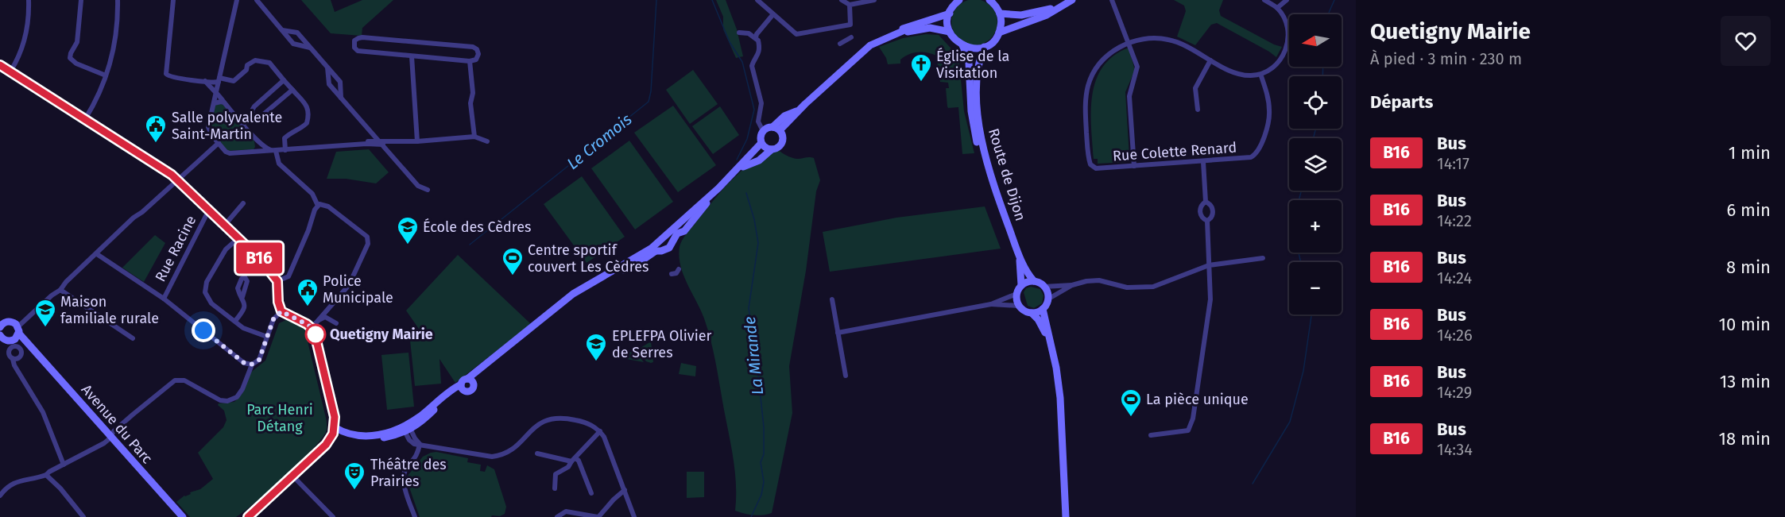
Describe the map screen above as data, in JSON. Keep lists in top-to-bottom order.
{
  "streets": {
    "main road": ["Route de Dijon", "Avenue du Parc"],
    "street": ["Rue Colette Renard", "Rue Racine"]
  },
  "water": ["Le Cromois", "La Mirande"],
  "parks": ["Parc Henri Détang"],
  "places": {
    "church": ["Église de la Visitation"],
    "public building": ["Salle polyvalente Saint-Martin", "Police Municipale"],
    "school or university": ["École des Cèdres", "Maison familiale rurale", "EPLEFPA Olivier de Serres"],
    "sports": ["Centre sportif couvert Les Cèdres", "La pièce unique"],
    "other": ["Quetigny Mairie"],
    "theatre": ["Théâtre des Prairies"]
  },
  "lines": ["bus line B16"],
  "north": "left",
  "page": {
    "on_map": "B16",
    "heading": [
      ["Quetigny Mairie", "À pied · 3 min · 230 m"],
      "Départs"
    ],
    "map_buttons": ["+", "−"],
    "list": [
      {
        "mark": "B16",
        "name": "Bus",
        "note": "14:17",
        "value": "1 min"
      },
      {
        "mark": "B16",
        "name": "Bus",
        "note": "14:22",
        "value": "6 min"
      },
      {
        "mark": "B16",
        "name": "Bus",
        "note": "14:24",
        "value": "8 min"
      },
      {
        "mark": "B16",
        "name": "Bus",
        "note": "14:26",
        "value": "10 min"
      },
      {
        "mark": "B16",
        "name": "Bus",
        "note": "14:29",
        "value": "13 min"
      },
      {
        "mark": "B16",
        "name": "Bus",
        "note": "14:34",
        "value": "18 min"
      }
    ]
  }
}
